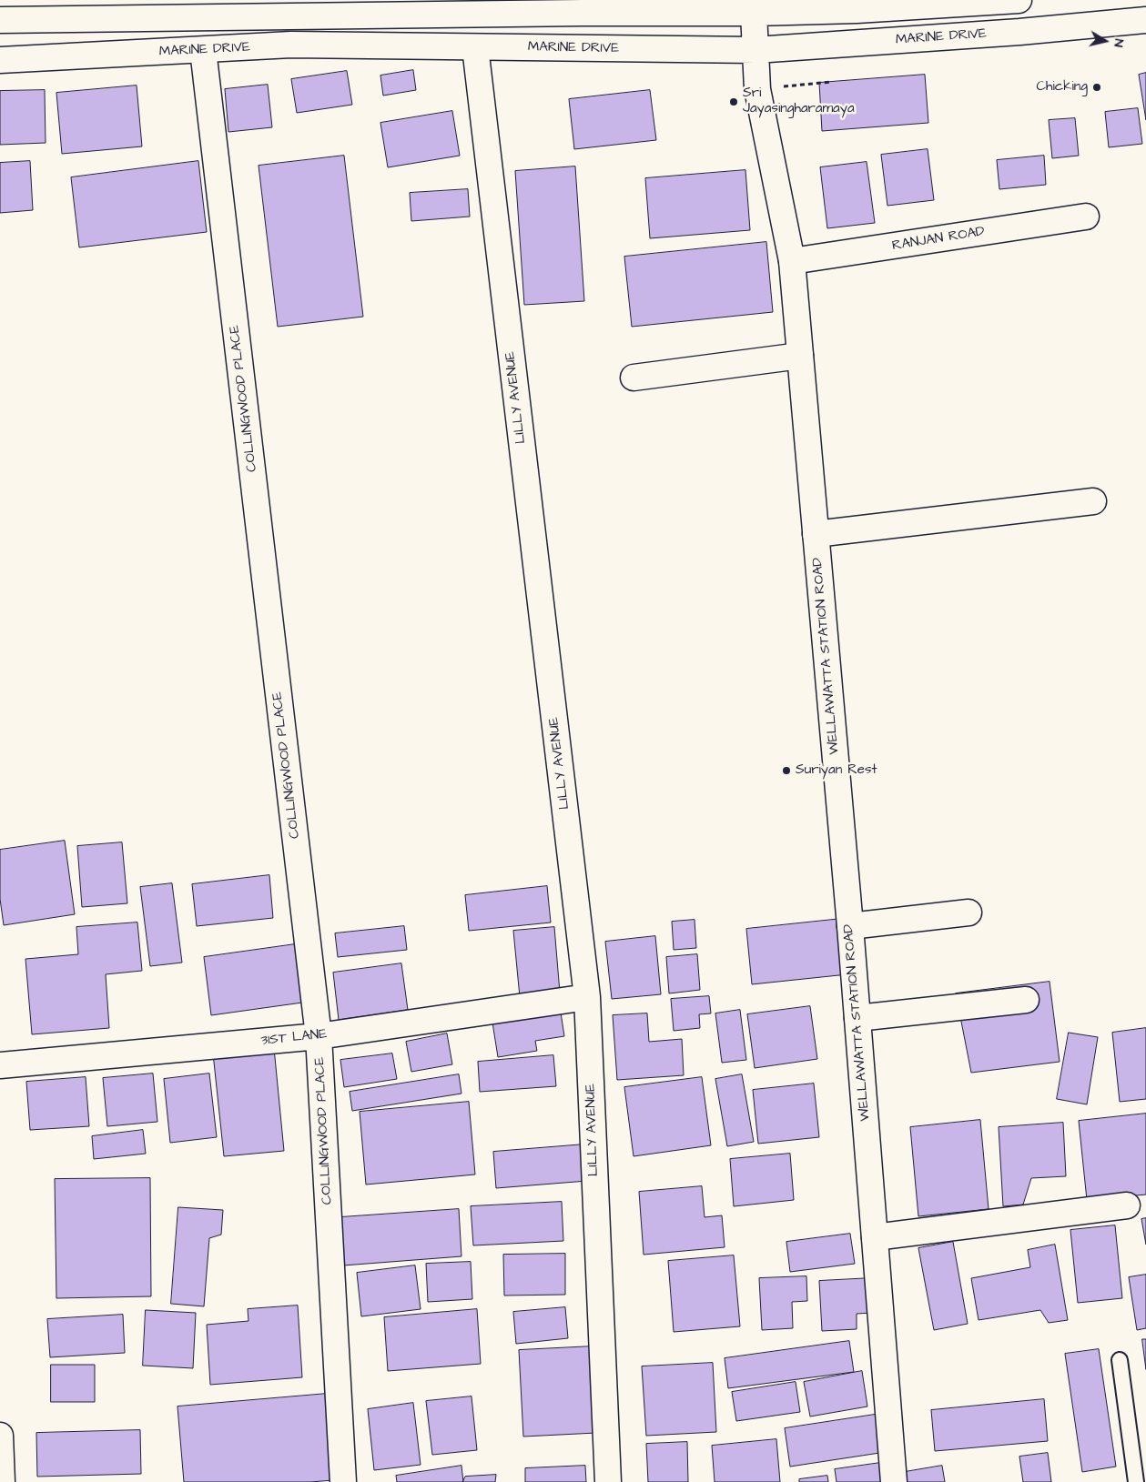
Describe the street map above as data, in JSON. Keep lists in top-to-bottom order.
{
  "streets": {
    "street": [
      "MARINE DRIVE",
      "RANJAN ROAD",
      "LILLY AVENUE",
      "COLLINGWOOD PLACE",
      "WELLAWATTA STATION ROAD",
      "31ST LANE"
    ]
  },
  "crossings": [
    ["MARINE DRIVE", "LILLY AVENUE"],
    ["MARINE DRIVE", "COLLINGWOOD PLACE"],
    ["MARINE DRIVE", "WELLAWATTA STATION ROAD"],
    ["RANJAN ROAD", "WELLAWATTA STATION ROAD"],
    ["LILLY AVENUE", "31ST LANE"],
    ["COLLINGWOOD PLACE", "31ST LANE"]
  ],
  "places": ["Chicking", "Sri Jayasingharamaya", "Suriyan Rest"],
  "north": "right"
}
